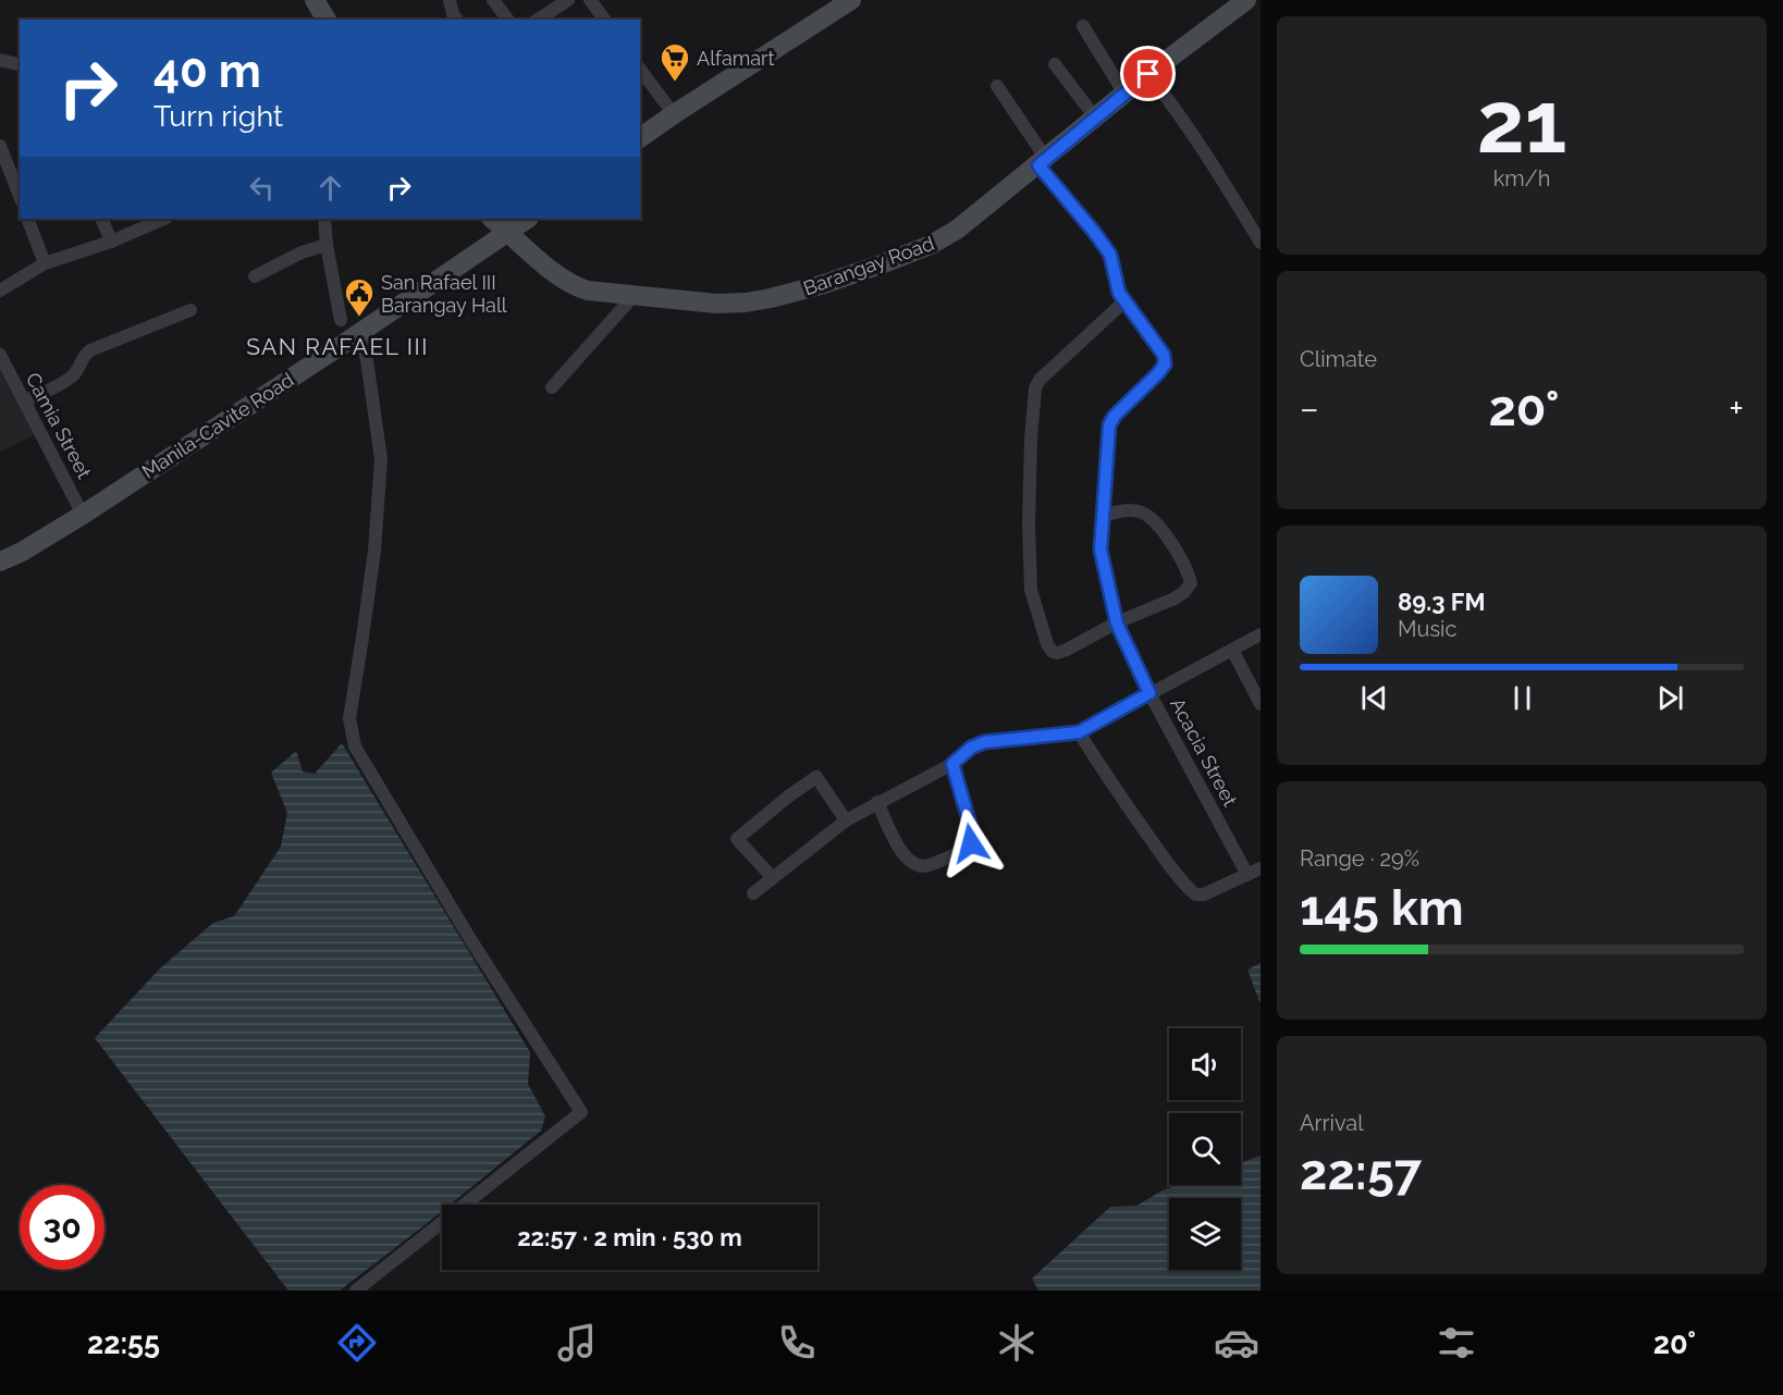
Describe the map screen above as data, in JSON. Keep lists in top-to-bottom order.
{
  "streets": {
    "street": [
      "Barangay Road",
      "Camia Street",
      "Manila-Cavite Road",
      "Acacia Street"
    ]
  },
  "crossings": [
    ["Barangay Road", "Manila-Cavite Road"],
    ["Barangay Road", "Acacia Street"],
    ["Camia Street", "Manila-Cavite Road"]
  ],
  "districts": ["SAN RAFAEL III"],
  "places": {
    "supermarket": ["Alfamart"],
    "public building": ["San Rafael III Barangay Hall"]
  },
  "page": {
    "tile": [
      ["21", "km/h"],
      "Climate",
      ["Range · 29%", "145 km"],
      ["Arrival", "22:57"]
    ],
    "turn": ["40 m", "Turn right"],
    "heat": ["−", "20°", "+"],
    "song": ["89.3 FM", "Music"],
    "limit": "30",
    "trip": "22:57 · 2 min · 530 m",
    "tabs": ["22:55", "20°"]
  }
}
